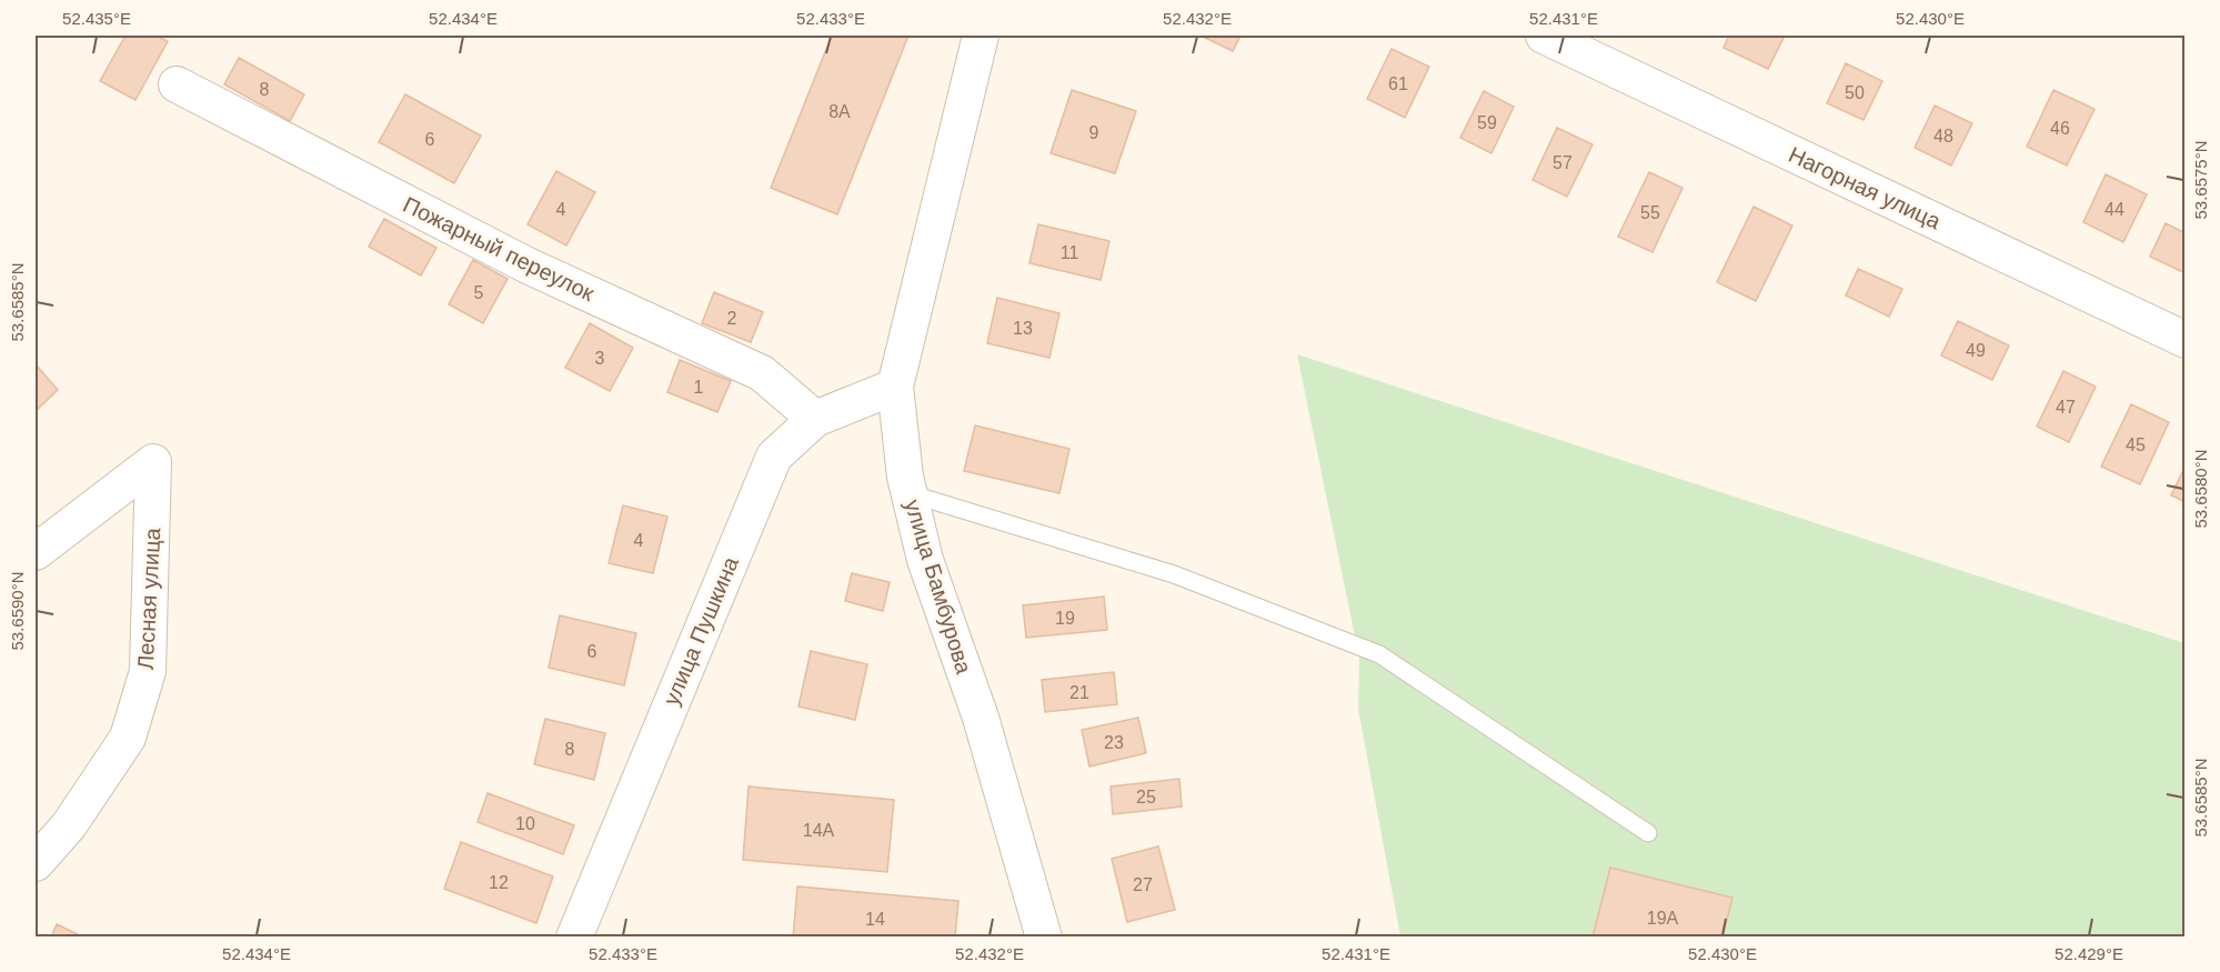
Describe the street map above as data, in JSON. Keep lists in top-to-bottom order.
{
  "streets": {
    "street": [
      "Нагорная улица",
      "Пожарный переулок",
      "улица Бамбурова",
      "Лесная улица",
      "улица Пушкина"
    ]
  },
  "crossings": [
    ["Пожарный переулок", "улица Пушкина"],
    ["улица Бамбурова", "улица Пушкина"]
  ],
  "house_numbers": [
    "61",
    "8",
    "50",
    "8А",
    "59",
    "46",
    "9",
    "48",
    "6",
    "57",
    "4",
    "44",
    "55",
    "11",
    "5",
    "2",
    "13",
    "49",
    "3",
    "1",
    "47",
    "45",
    "4",
    "19",
    "6",
    "21",
    "23",
    "8",
    "25",
    "10",
    "14А",
    "12",
    "27",
    "19А",
    "14"
  ],
  "coordinates": [
    "52.435°E",
    "52.434°E",
    "52.433°E",
    "52.432°E",
    "52.431°E",
    "52.430°E",
    "53.6575°N",
    "53.6585°N",
    "53.6580°N",
    "53.6590°N",
    "52.429°E"
  ]
}
